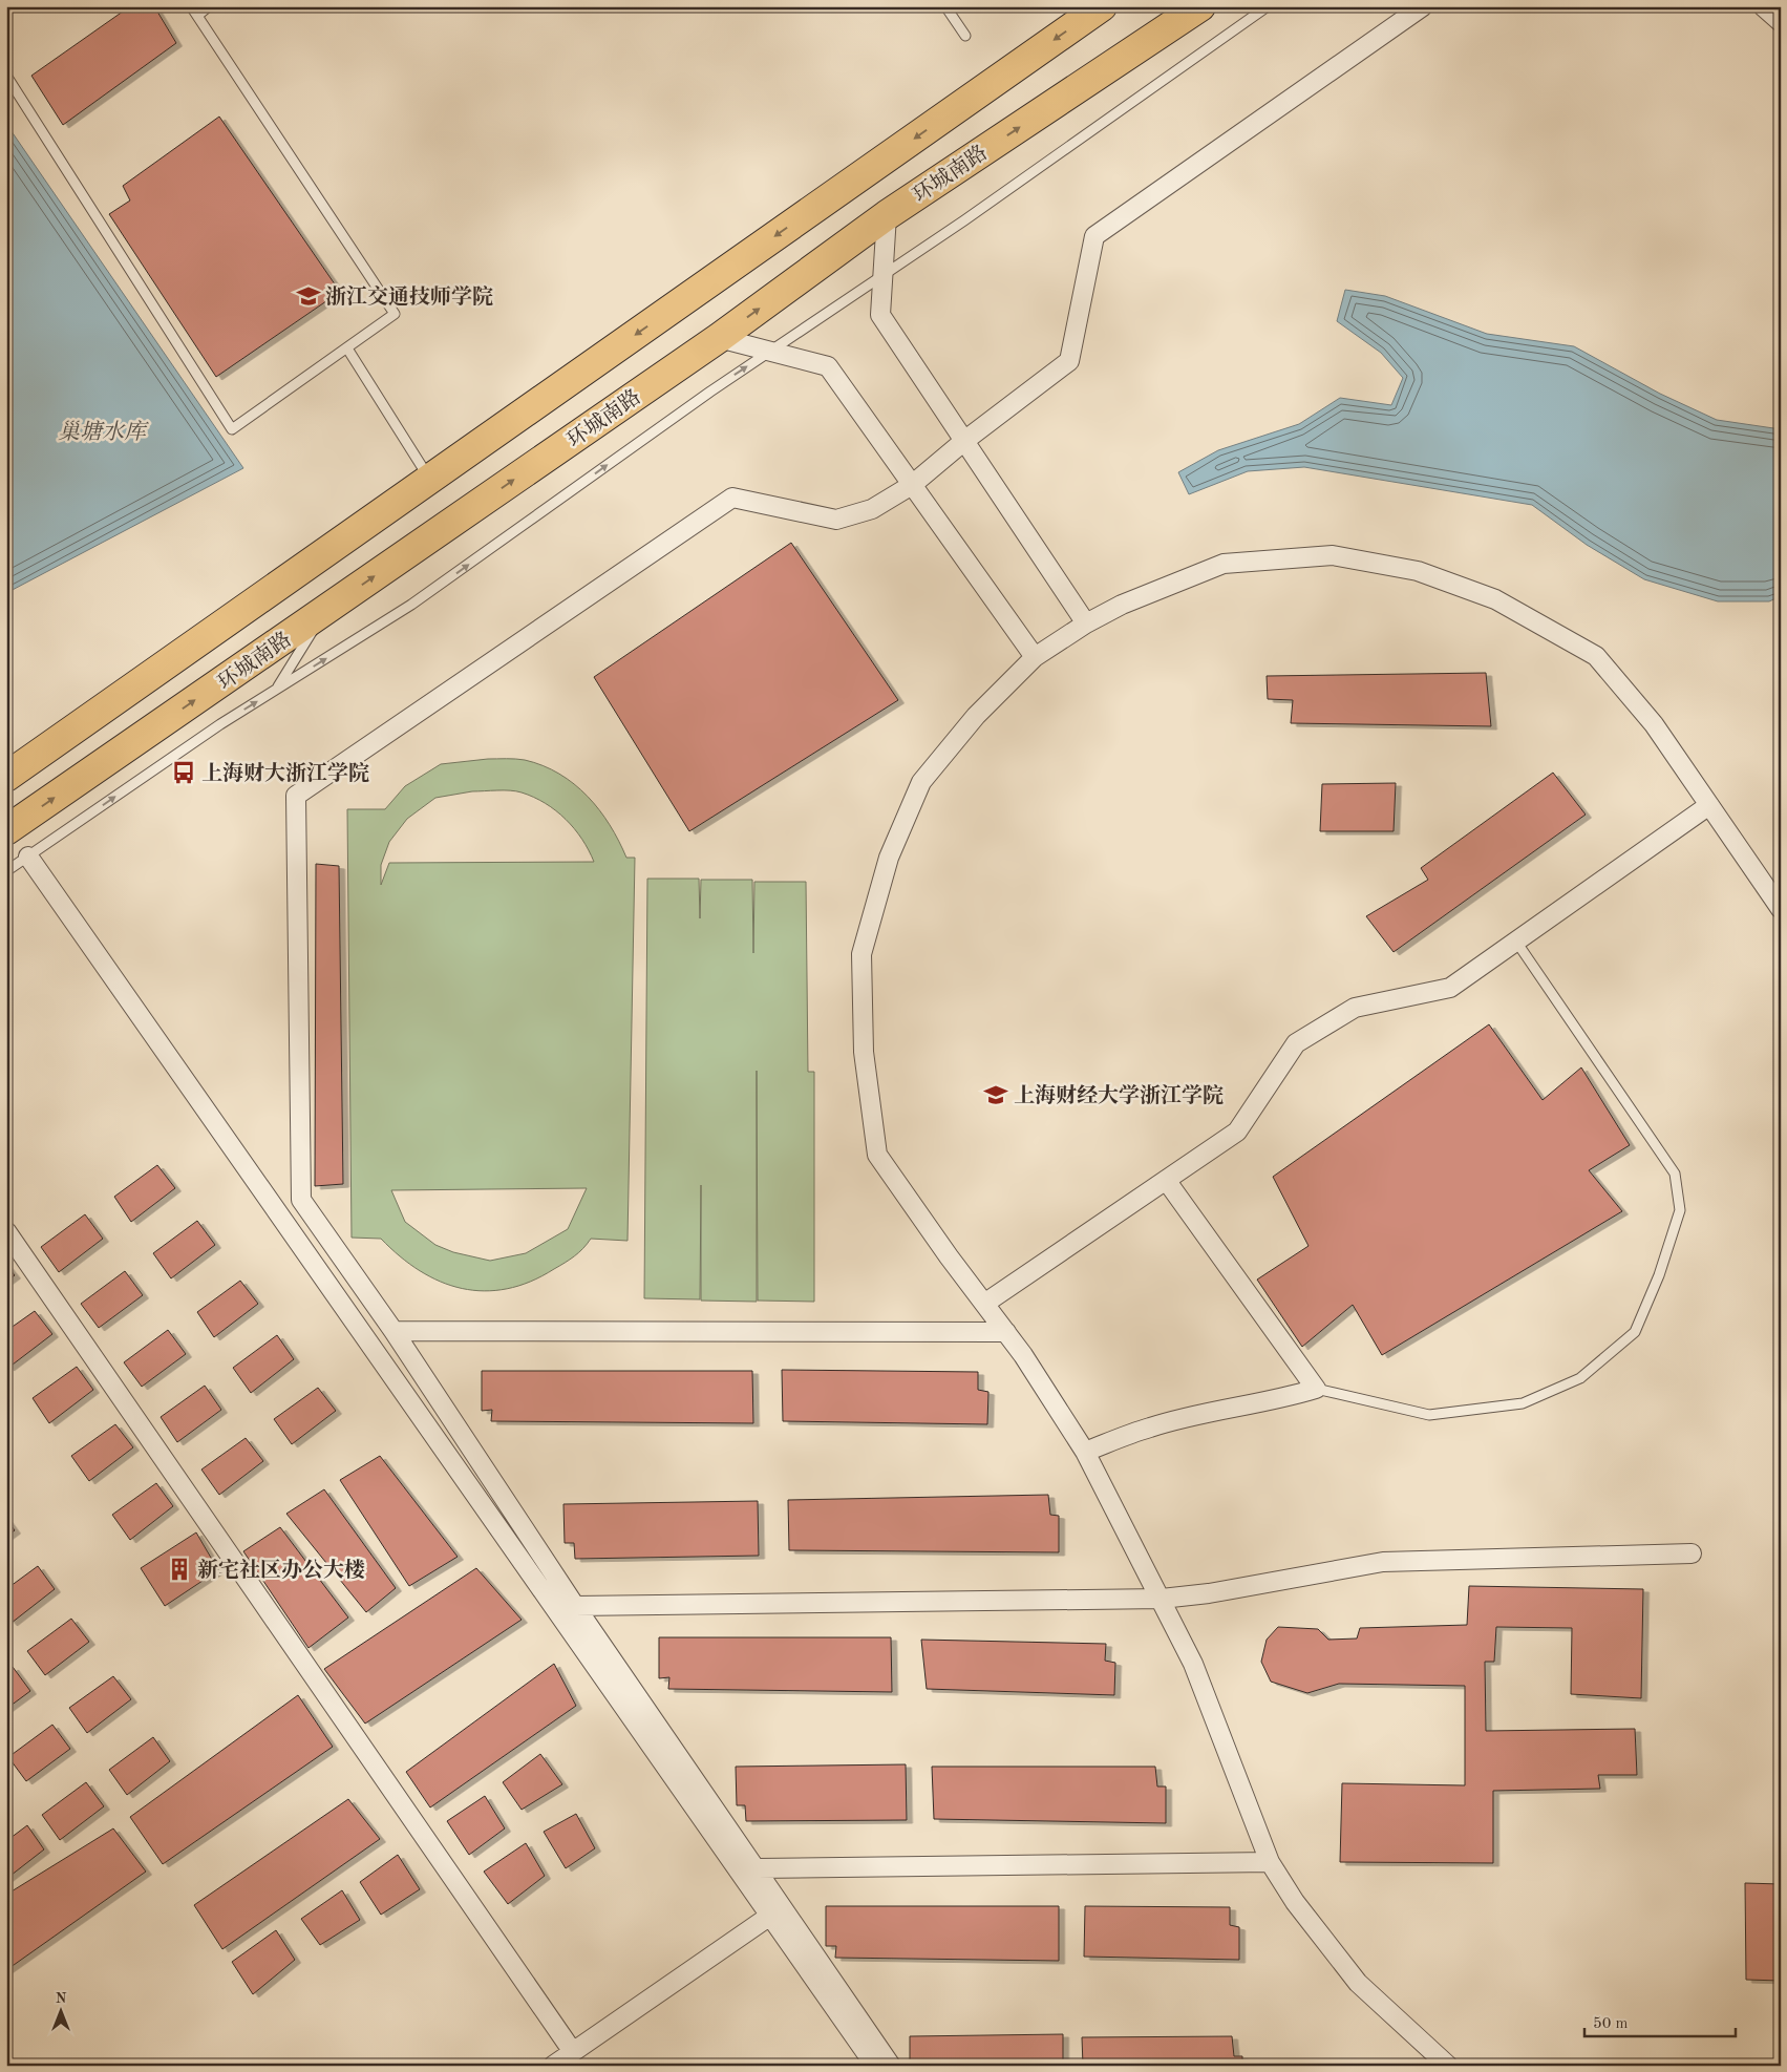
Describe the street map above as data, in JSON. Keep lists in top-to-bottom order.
{
  "streets": {
    "main road": ["环城南路"]
  },
  "water": ["巢塘水库"],
  "places": {
    "school or university": ["浙江交通技师学院", "上海财经大学浙江学院"],
    "bus stop": ["上海财大浙江学院"],
    "building": ["新宅社区办公大楼"]
  },
  "scale_bar": "50 m",
  "north": "top"
}
